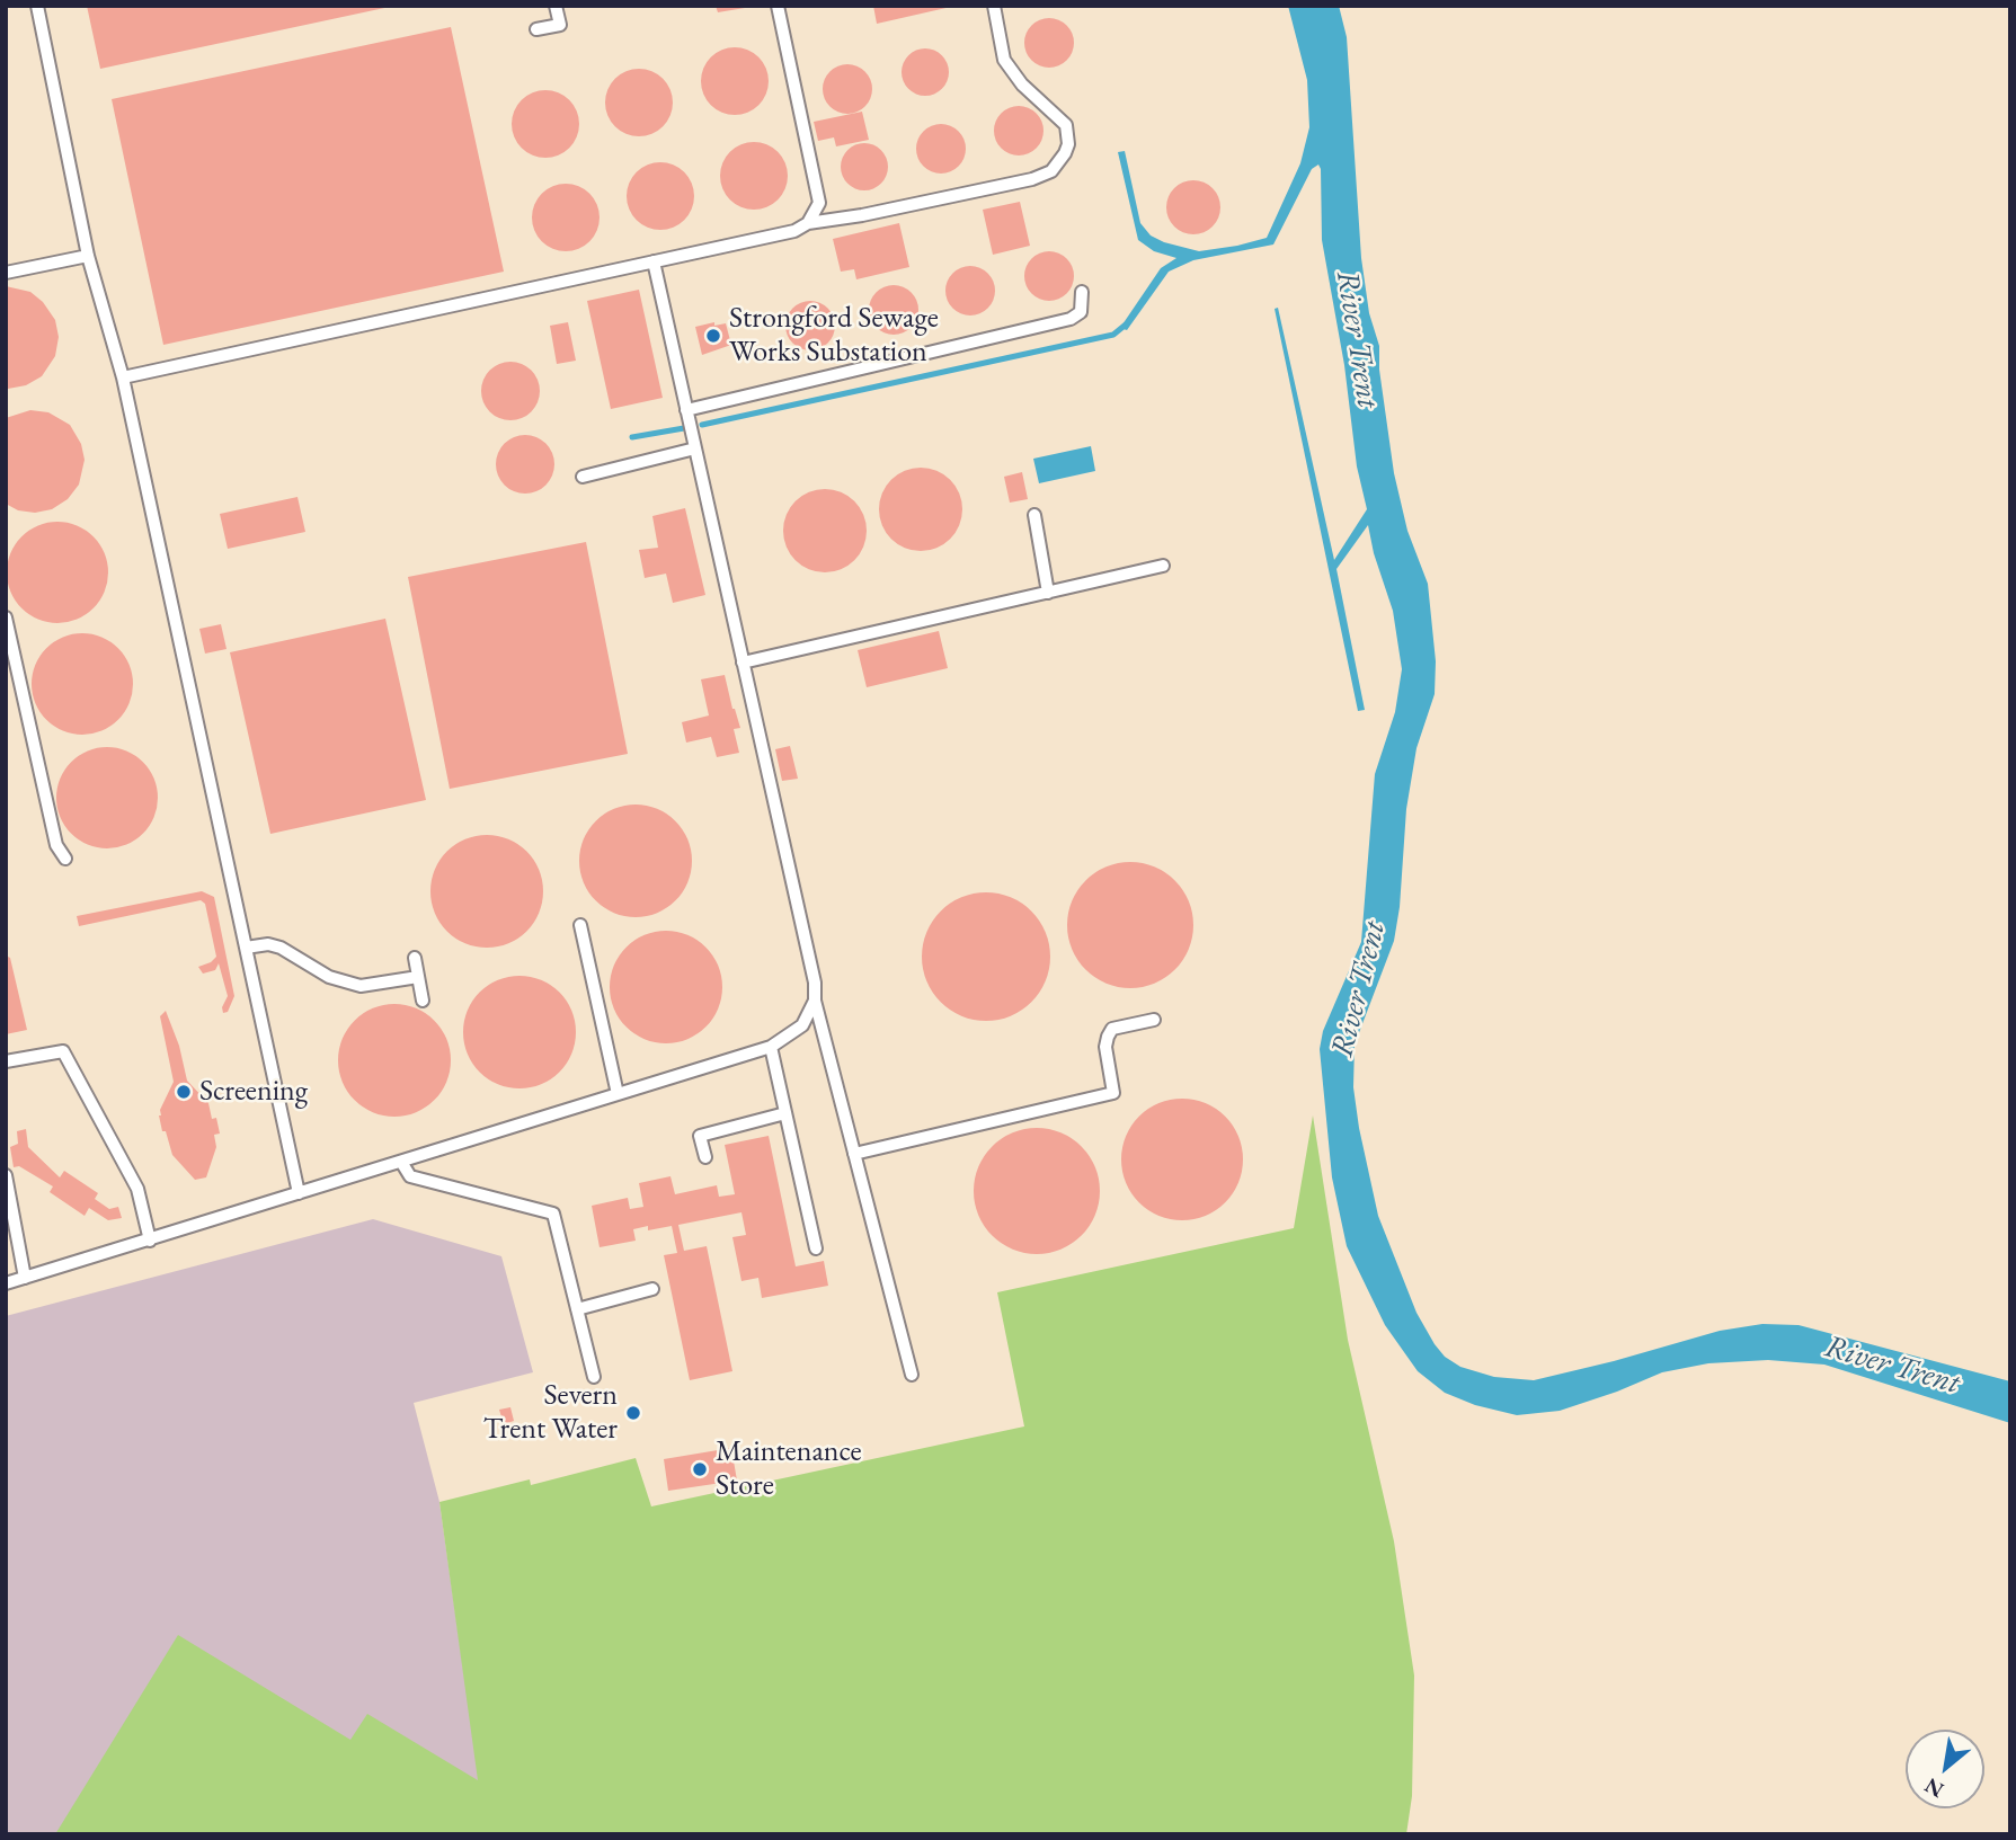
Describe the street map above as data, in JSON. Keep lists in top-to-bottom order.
{
  "water": ["River Trent"],
  "places": [
    "Strongford Sewage Works Substation",
    "Screening",
    "Severn Trent Water",
    "Maintenance Store"
  ],
  "north": "bottom left"
}
